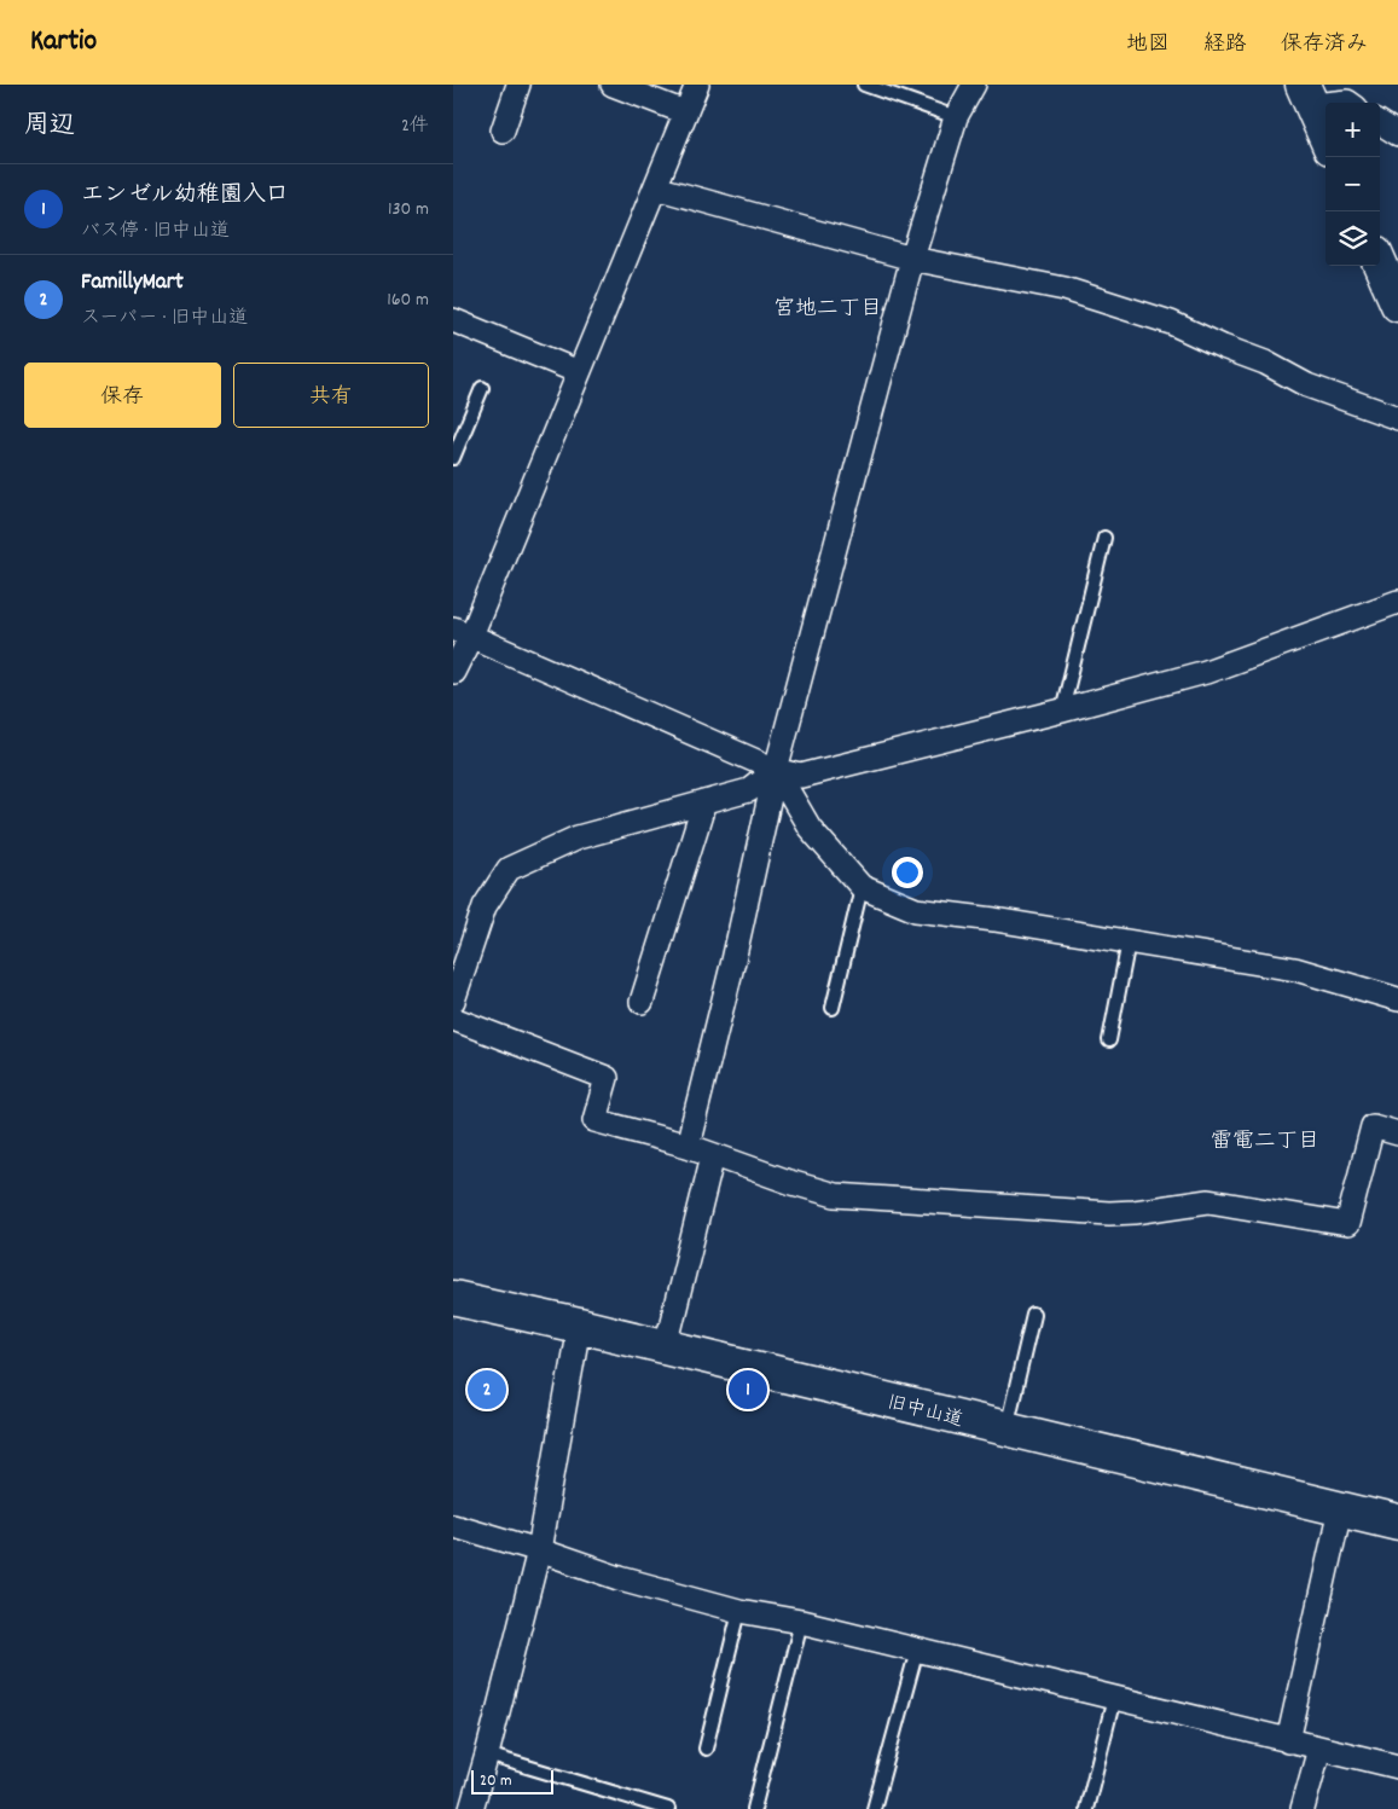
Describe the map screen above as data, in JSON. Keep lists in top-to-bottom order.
{
  "streets": {
    "main road": ["旧中山道"]
  },
  "districts": ["宮地二丁目", "雷電二丁目"],
  "scale_bar": "20 m",
  "page": {
    "header": "Kartio",
    "nav": ["地図", "経路", "保存済み"],
    "heading": ["周辺", "2件"],
    "map_buttons": ["+", "−"],
    "list": [
      {
        "mark": "1",
        "name": "エンゼル幼稚園入口",
        "note": "バス停 · 旧中山道",
        "value": "130 m"
      },
      {
        "mark": "2",
        "name": "FamillyMart",
        "note": "スーパー · 旧中山道",
        "value": "160 m"
      }
    ],
    "buttons": ["保存", "共有"],
    "pins": ["1", "2"],
    "scale": "20 m"
  }
}
